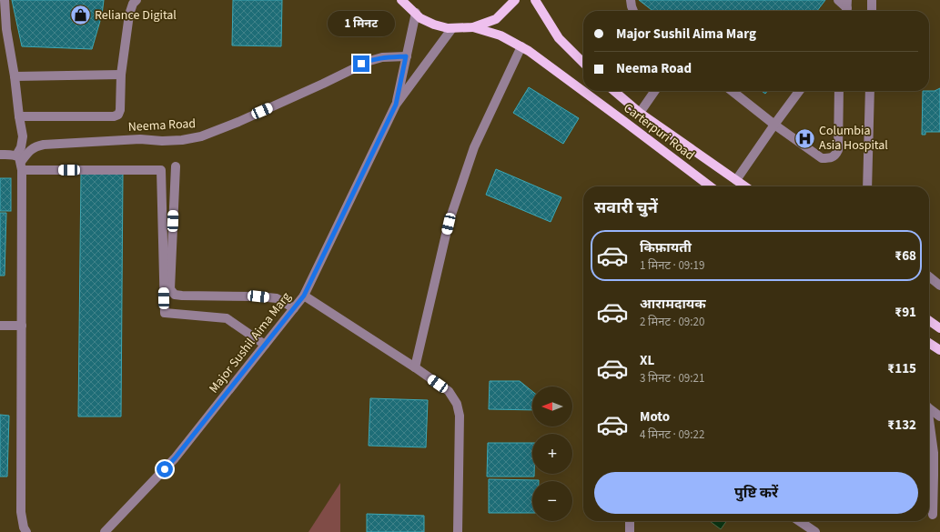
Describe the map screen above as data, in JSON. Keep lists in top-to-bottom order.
{
  "streets": {
    "main road": ["Carterpuri Road"],
    "street": ["Neema Road", "Major Sushil Aima Marg"]
  },
  "crossings": [
    ["Neema Road", "Major Sushil Aima Marg"]
  ],
  "places": {
    "shop": ["Reliance Digital"],
    "hospital": ["Columbia Asia Hospital"]
  },
  "north": "left",
  "page": {
    "bubble": "1 मिनट",
    "banner": ["Major Sushil Aima Marg", "Neema Road"],
    "heading": "सवारी चुनें",
    "list": [
      {
        "name": "किफ़ायती",
        "note": "1 मिनट · 09:19",
        "value": "₹68"
      },
      {
        "name": "आरामदायक",
        "note": "2 मिनट · 09:20",
        "value": "₹91"
      },
      {
        "name": "XL",
        "note": "3 मिनट · 09:21",
        "value": "₹115"
      },
      {
        "name": "Moto",
        "note": "4 मिनट · 09:22",
        "value": "₹132"
      }
    ],
    "map_buttons": ["+", "−"],
    "buttons": "पुष्टि करें"
  }
}
